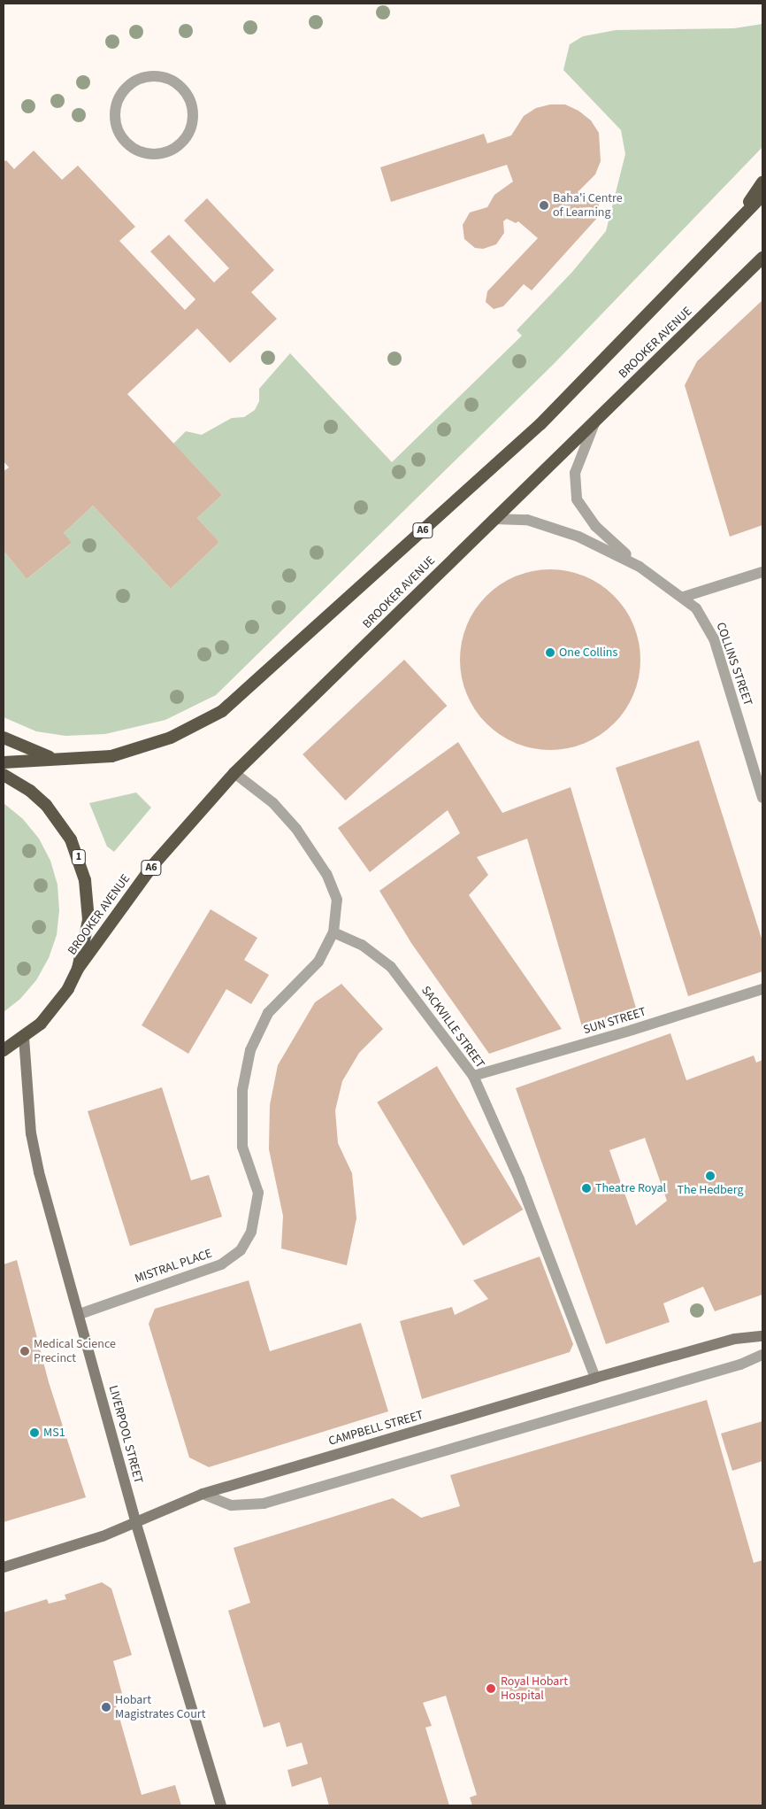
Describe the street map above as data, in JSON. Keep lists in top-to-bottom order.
{
  "streets": {
    "highway": ["BROOKER AVENUE", "A6", "1"],
    "main road": ["CAMPBELL STREET", "LIVERPOOL STREET"],
    "street": [
      "COLLINS STREET",
      "SUN STREET",
      "SACKVILLE STREET",
      "MISTRAL PLACE"
    ]
  },
  "crossings": [
    ["BROOKER AVENUE", "A6"],
    ["BROOKER AVENUE", "COLLINS STREET"],
    ["BROOKER AVENUE", "1"],
    ["1", "LIVERPOOL STREET"],
    ["SUN STREET", "SACKVILLE STREET"],
    ["SACKVILLE STREET", "MISTRAL PLACE"],
    ["SACKVILLE STREET", "CAMPBELL STREET"],
    ["MISTRAL PLACE", "LIVERPOOL STREET"],
    ["CAMPBELL STREET", "LIVERPOOL STREET"]
  ],
  "places": [
    "Baha'i Centre of Learning",
    "One Collins",
    "The Hedberg",
    "Theatre Royal",
    "Medical Science Precinct",
    "MS1",
    "Royal Hobart Hospital",
    "Hobart Magistrates Court"
  ]
}
